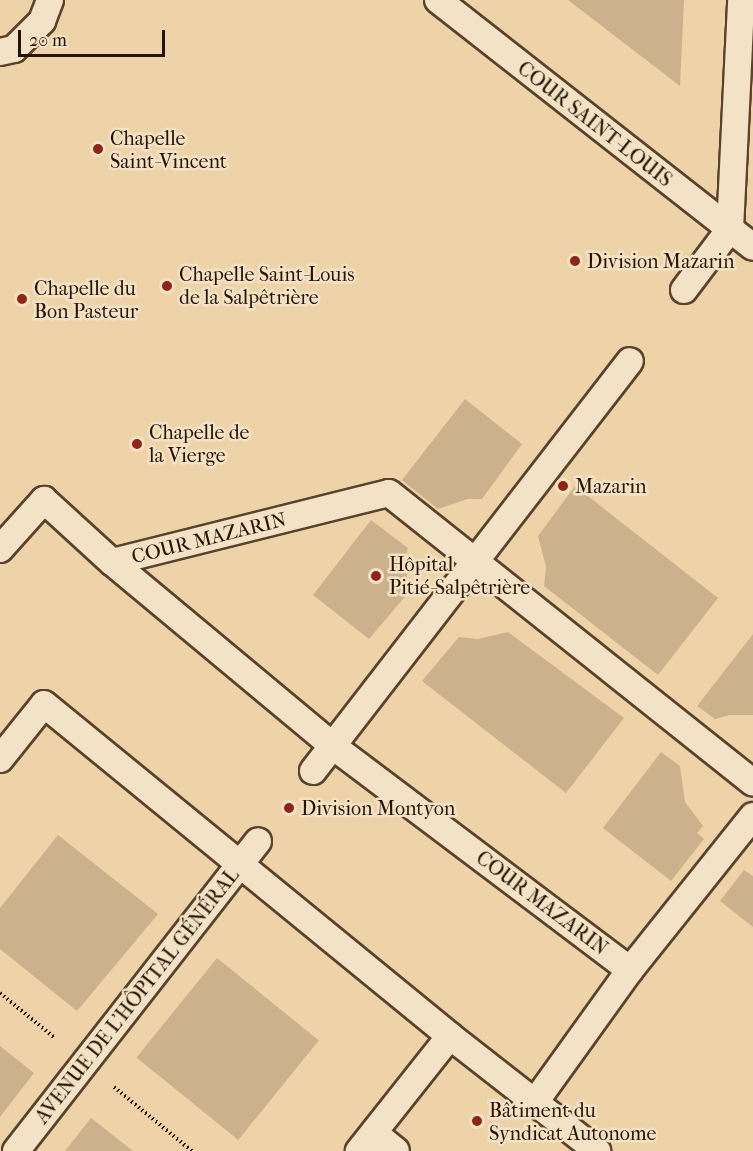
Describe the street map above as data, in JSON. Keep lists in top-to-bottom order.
{
  "streets": {
    "lane": ["COUR SAINT-LOUIS", "COUR MAZARIN", "AVENUE DE L'HÔPITAL GÉNÉRAL"]
  },
  "places": [
    "Chapelle Saint-Vincent",
    "Division Mazarin",
    "Chapelle Saint-Louis de la Salpêtrière",
    "Chapelle du Bon Pasteur",
    "Chapelle de la Vierge",
    "Mazarin",
    "Hôpital Pitié-Salpêtrière",
    "Division Montyon",
    "Bâtiment du Syndicat Autonome"
  ],
  "scale_bar": "20 m"
}
